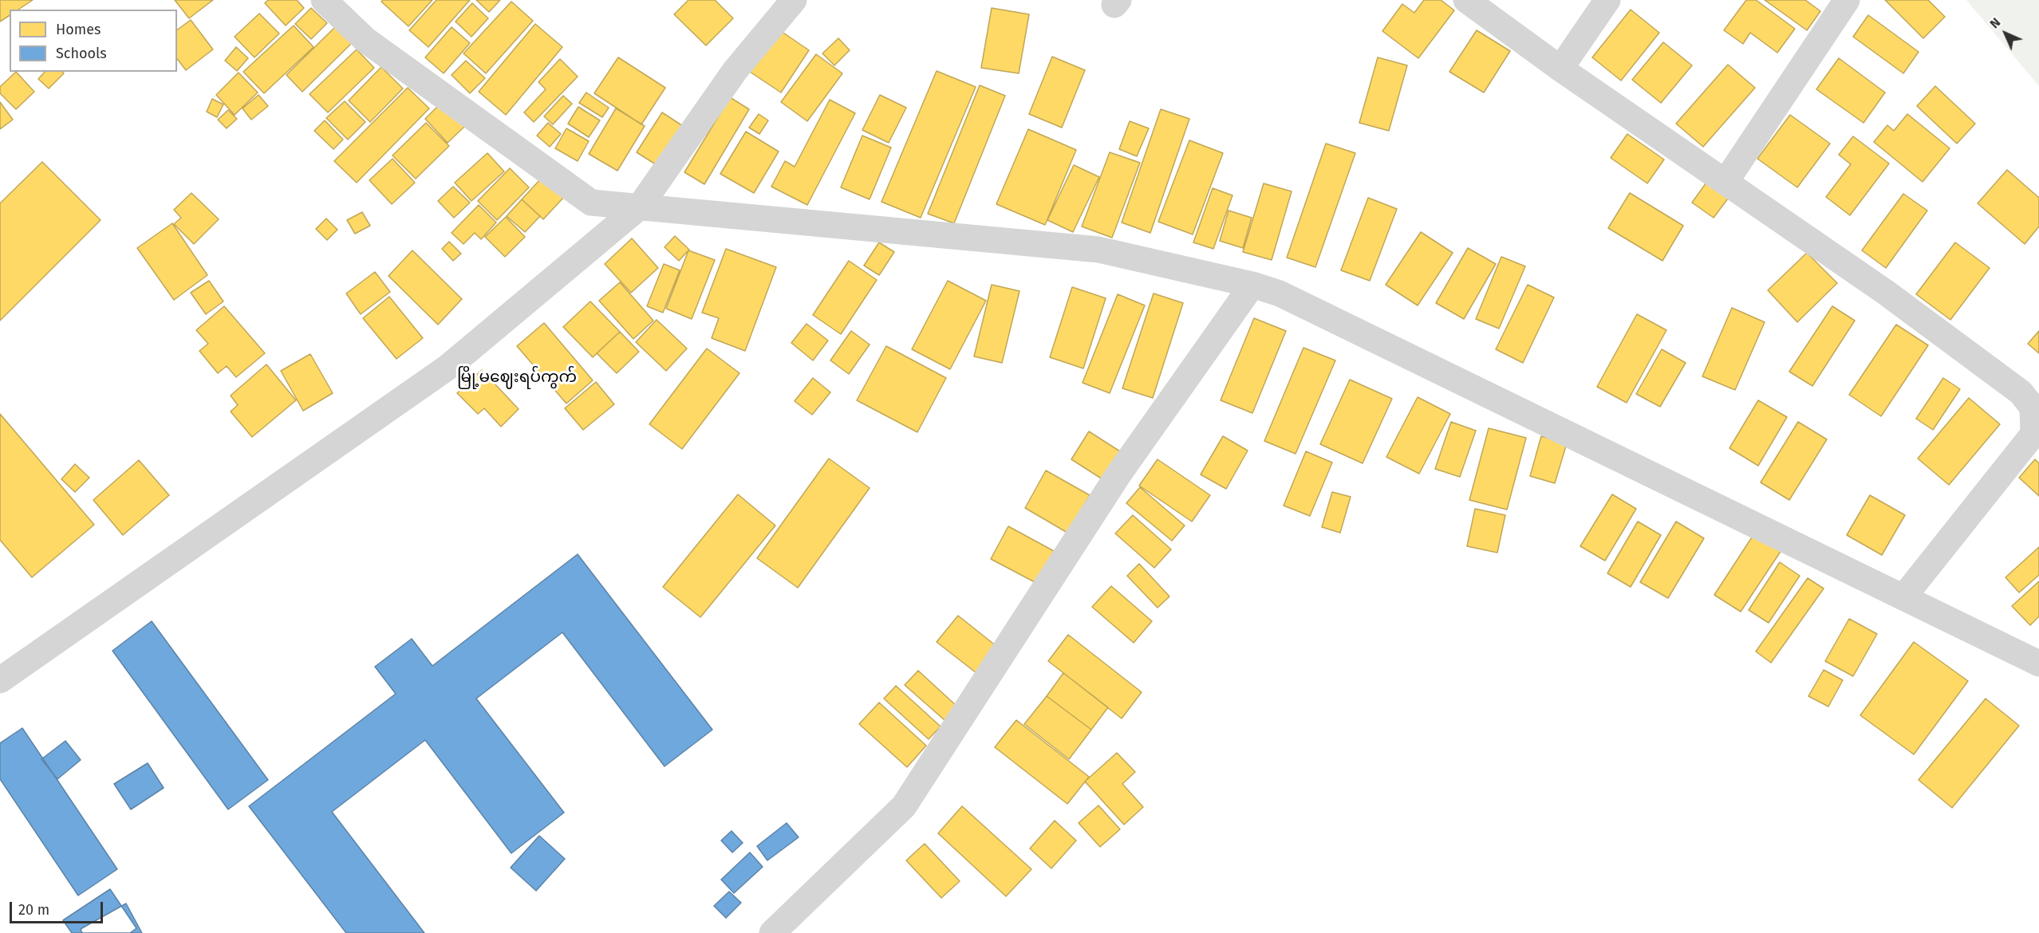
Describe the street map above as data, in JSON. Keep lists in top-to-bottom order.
{
  "districts": ["မြို့မဈေးရပ်ကွက်"],
  "legend": ["Homes", "Schools"],
  "scale_bar": "20 m",
  "north": "top left"
}
